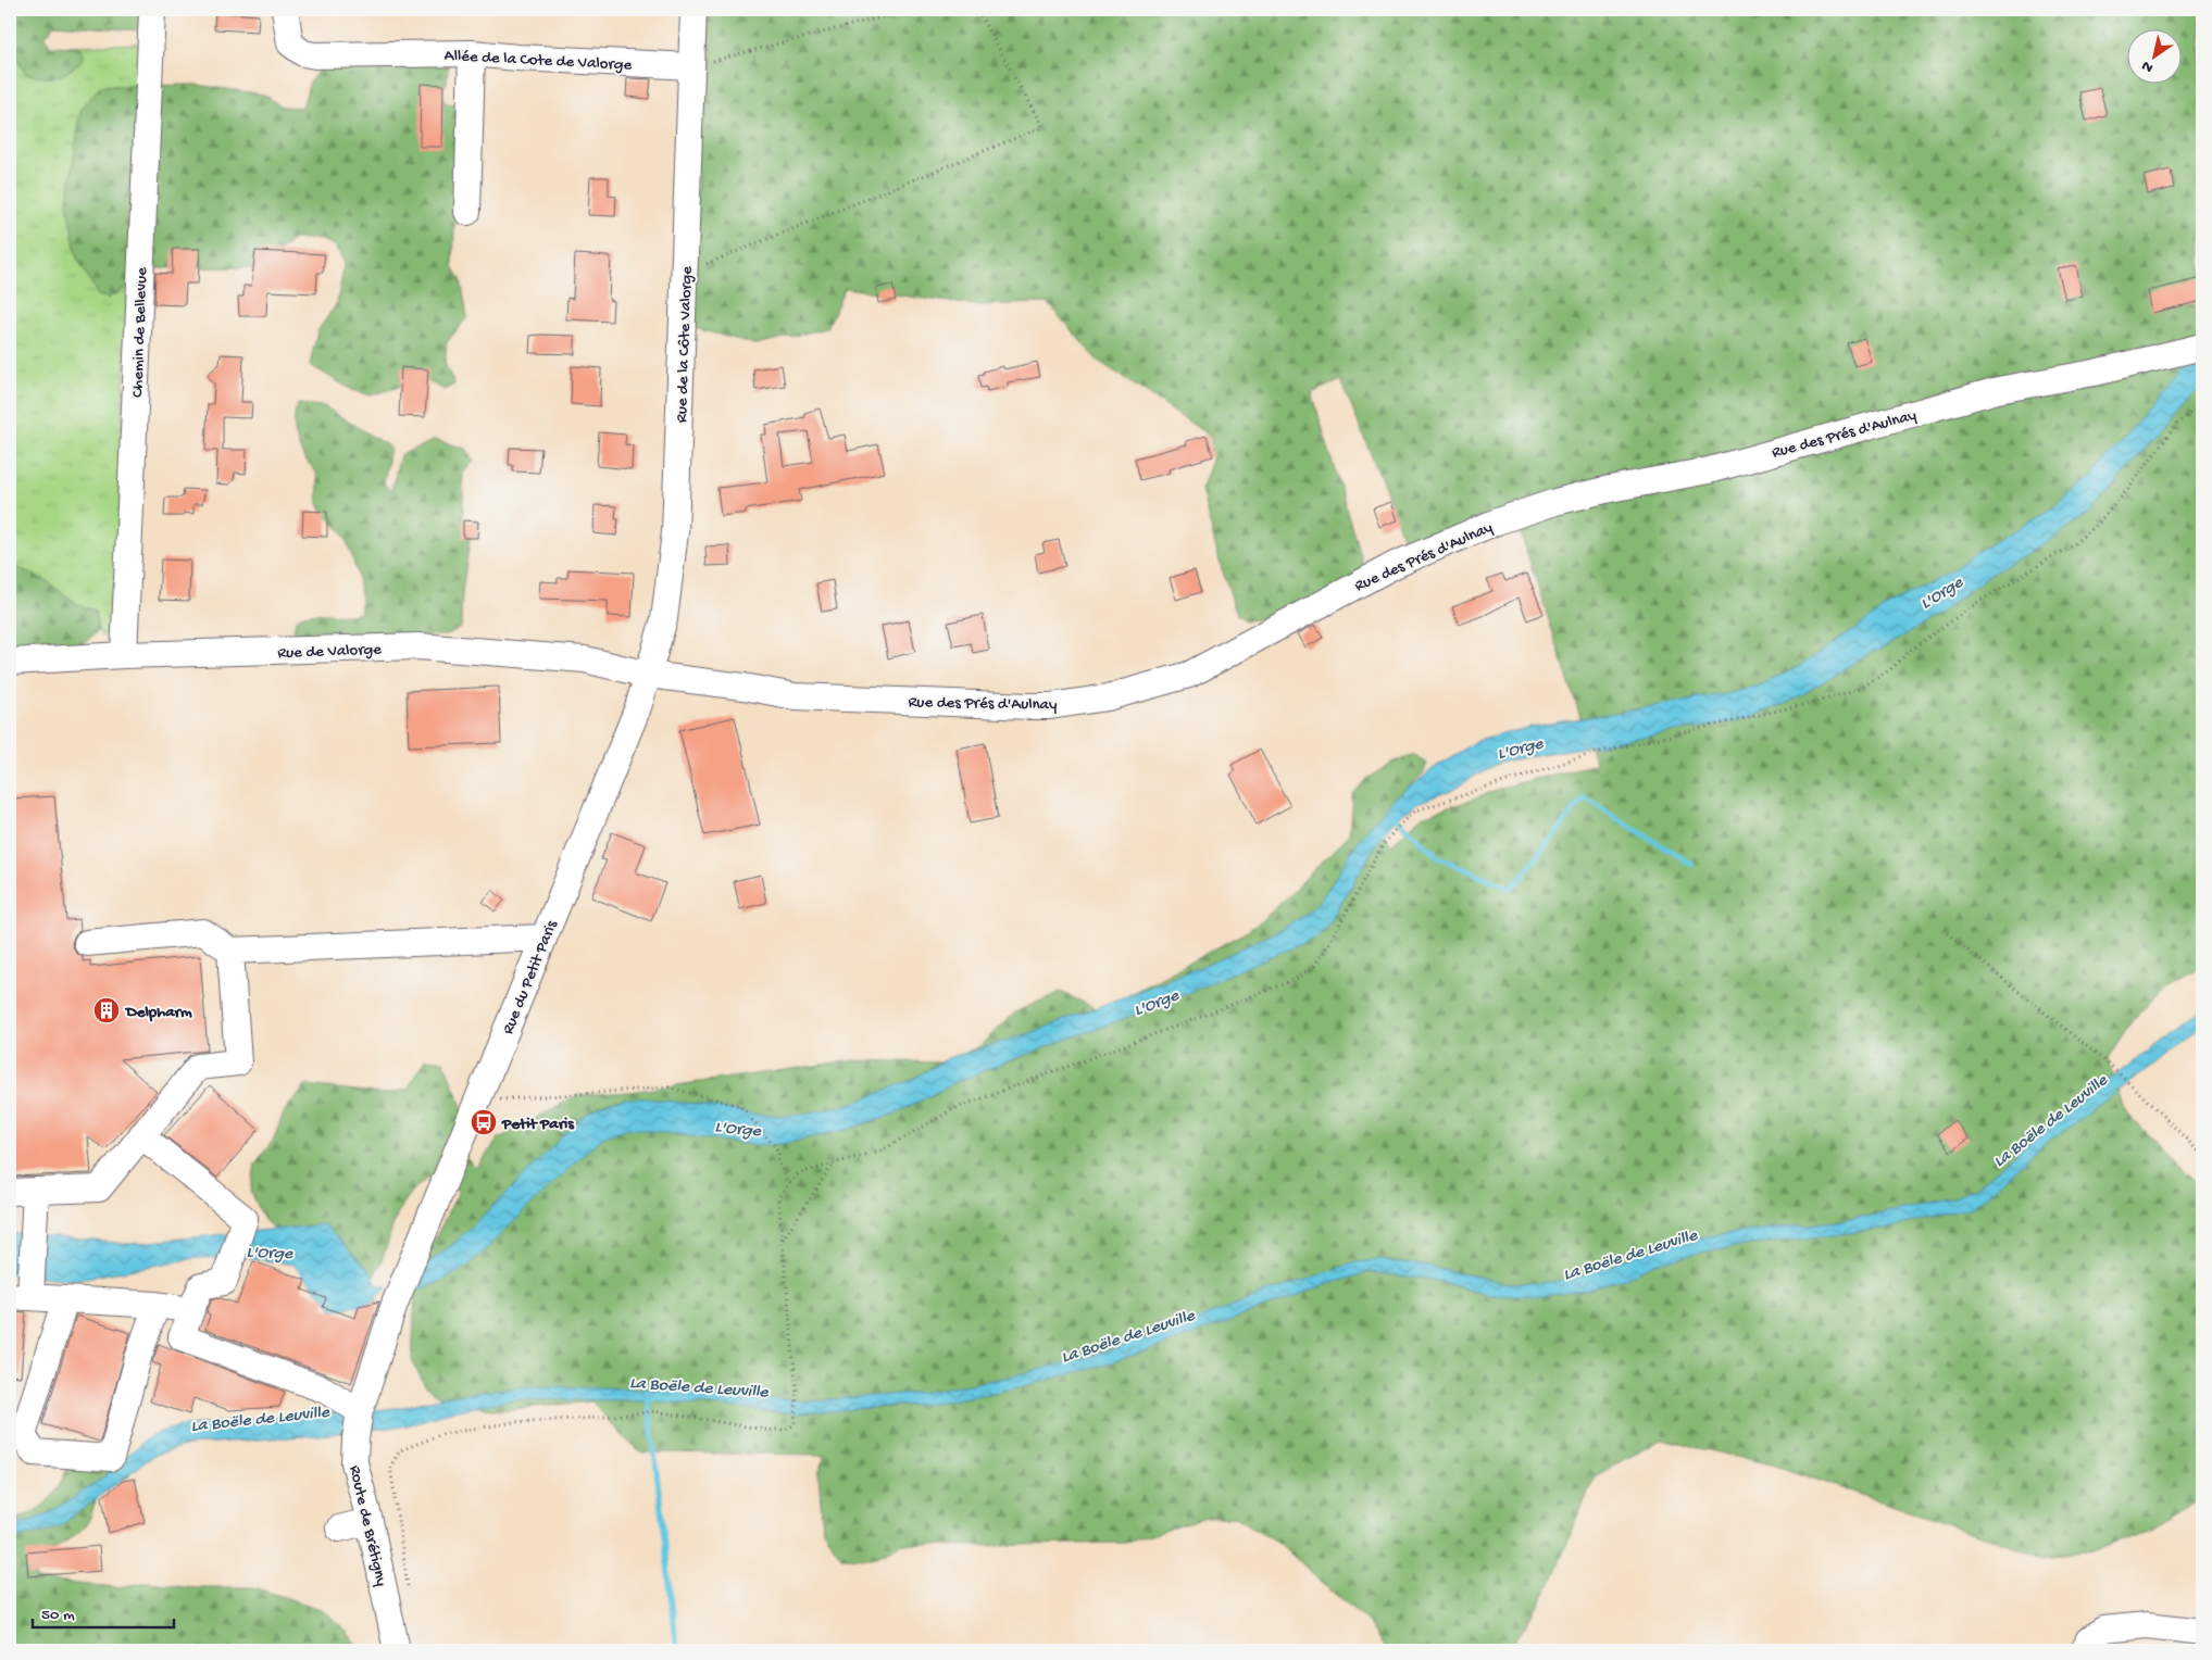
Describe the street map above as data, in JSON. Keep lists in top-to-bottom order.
{
  "streets": {
    "street": [
      "Allée de la Cote de Valorge",
      "Chemin de Bellevue",
      "Rue de la Côte Valorge",
      "Rue des Prés d'Aulnay",
      "Rue de Valorge",
      "Rue du Petit Paris",
      "Route de Brétigny"
    ]
  },
  "crossings": [
    ["Allée de la Cote de Valorge", "Rue de la Côte Valorge"],
    ["Chemin de Bellevue", "Rue de Valorge"],
    ["Rue de la Côte Valorge", "Rue des Prés d'Aulnay"],
    ["Rue de la Côte Valorge", "Rue de Valorge"],
    ["Rue de la Côte Valorge", "Rue du Petit Paris"],
    ["Rue des Prés d'Aulnay", "Rue de Valorge"],
    ["Rue des Prés d'Aulnay", "Rue du Petit Paris"],
    ["Rue de Valorge", "Rue du Petit Paris"],
    ["Rue du Petit Paris", "Route de Brétigny"]
  ],
  "water": ["L'Orge", "La Boële de Leuville"],
  "places": {
    "building": ["Delpharm"],
    "bus stop": ["Petit Paris"]
  },
  "scale_bar": "50 m",
  "north": "bottom left"
}
